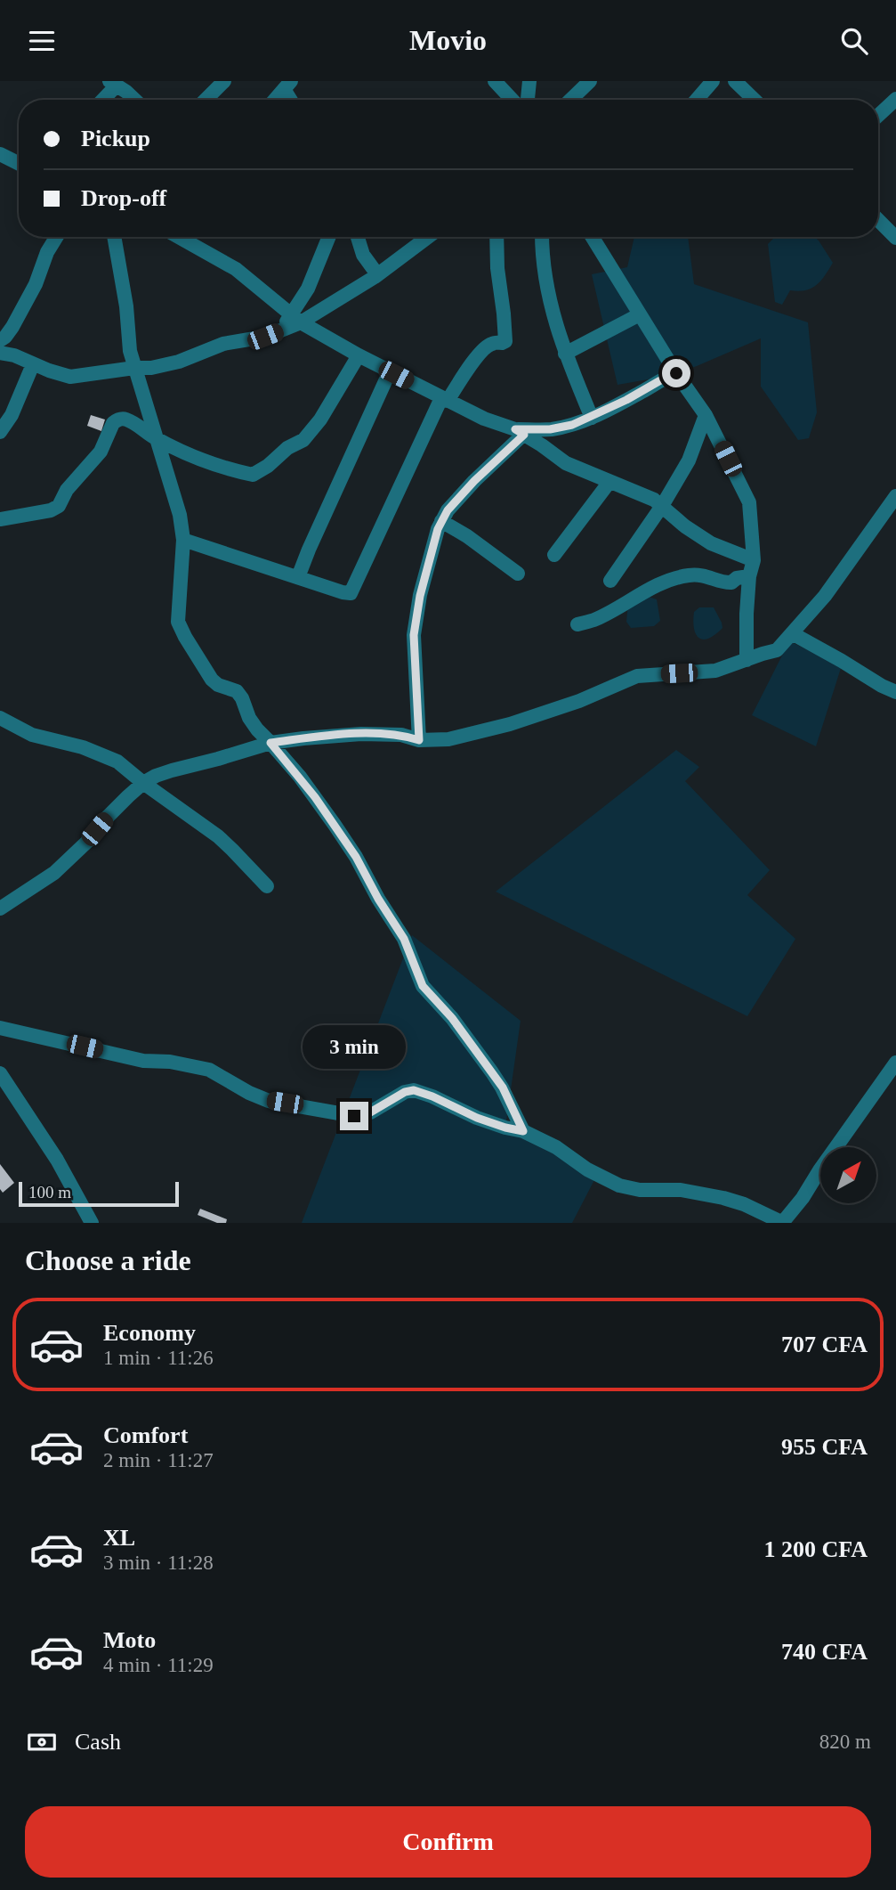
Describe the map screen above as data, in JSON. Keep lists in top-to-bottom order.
{
  "scale_bar": "100 m",
  "north": "top right",
  "page": {
    "header": "Movio",
    "banner": ["Pickup", "Drop-off"],
    "bubble": "3 min",
    "scale": "100 m",
    "heading": "Choose a ride",
    "list": [
      {
        "name": "Economy",
        "note": "1 min · 11:26",
        "value": "707 CFA"
      },
      {
        "name": "Comfort",
        "note": "2 min · 11:27",
        "value": "955 CFA"
      },
      {
        "name": "XL",
        "note": "3 min · 11:28",
        "value": "1 200 CFA"
      },
      {
        "name": "Moto",
        "note": "4 min · 11:29",
        "value": "740 CFA"
      }
    ],
    "pay": ["Cash", "820 m"],
    "buttons": "Confirm"
  }
}
